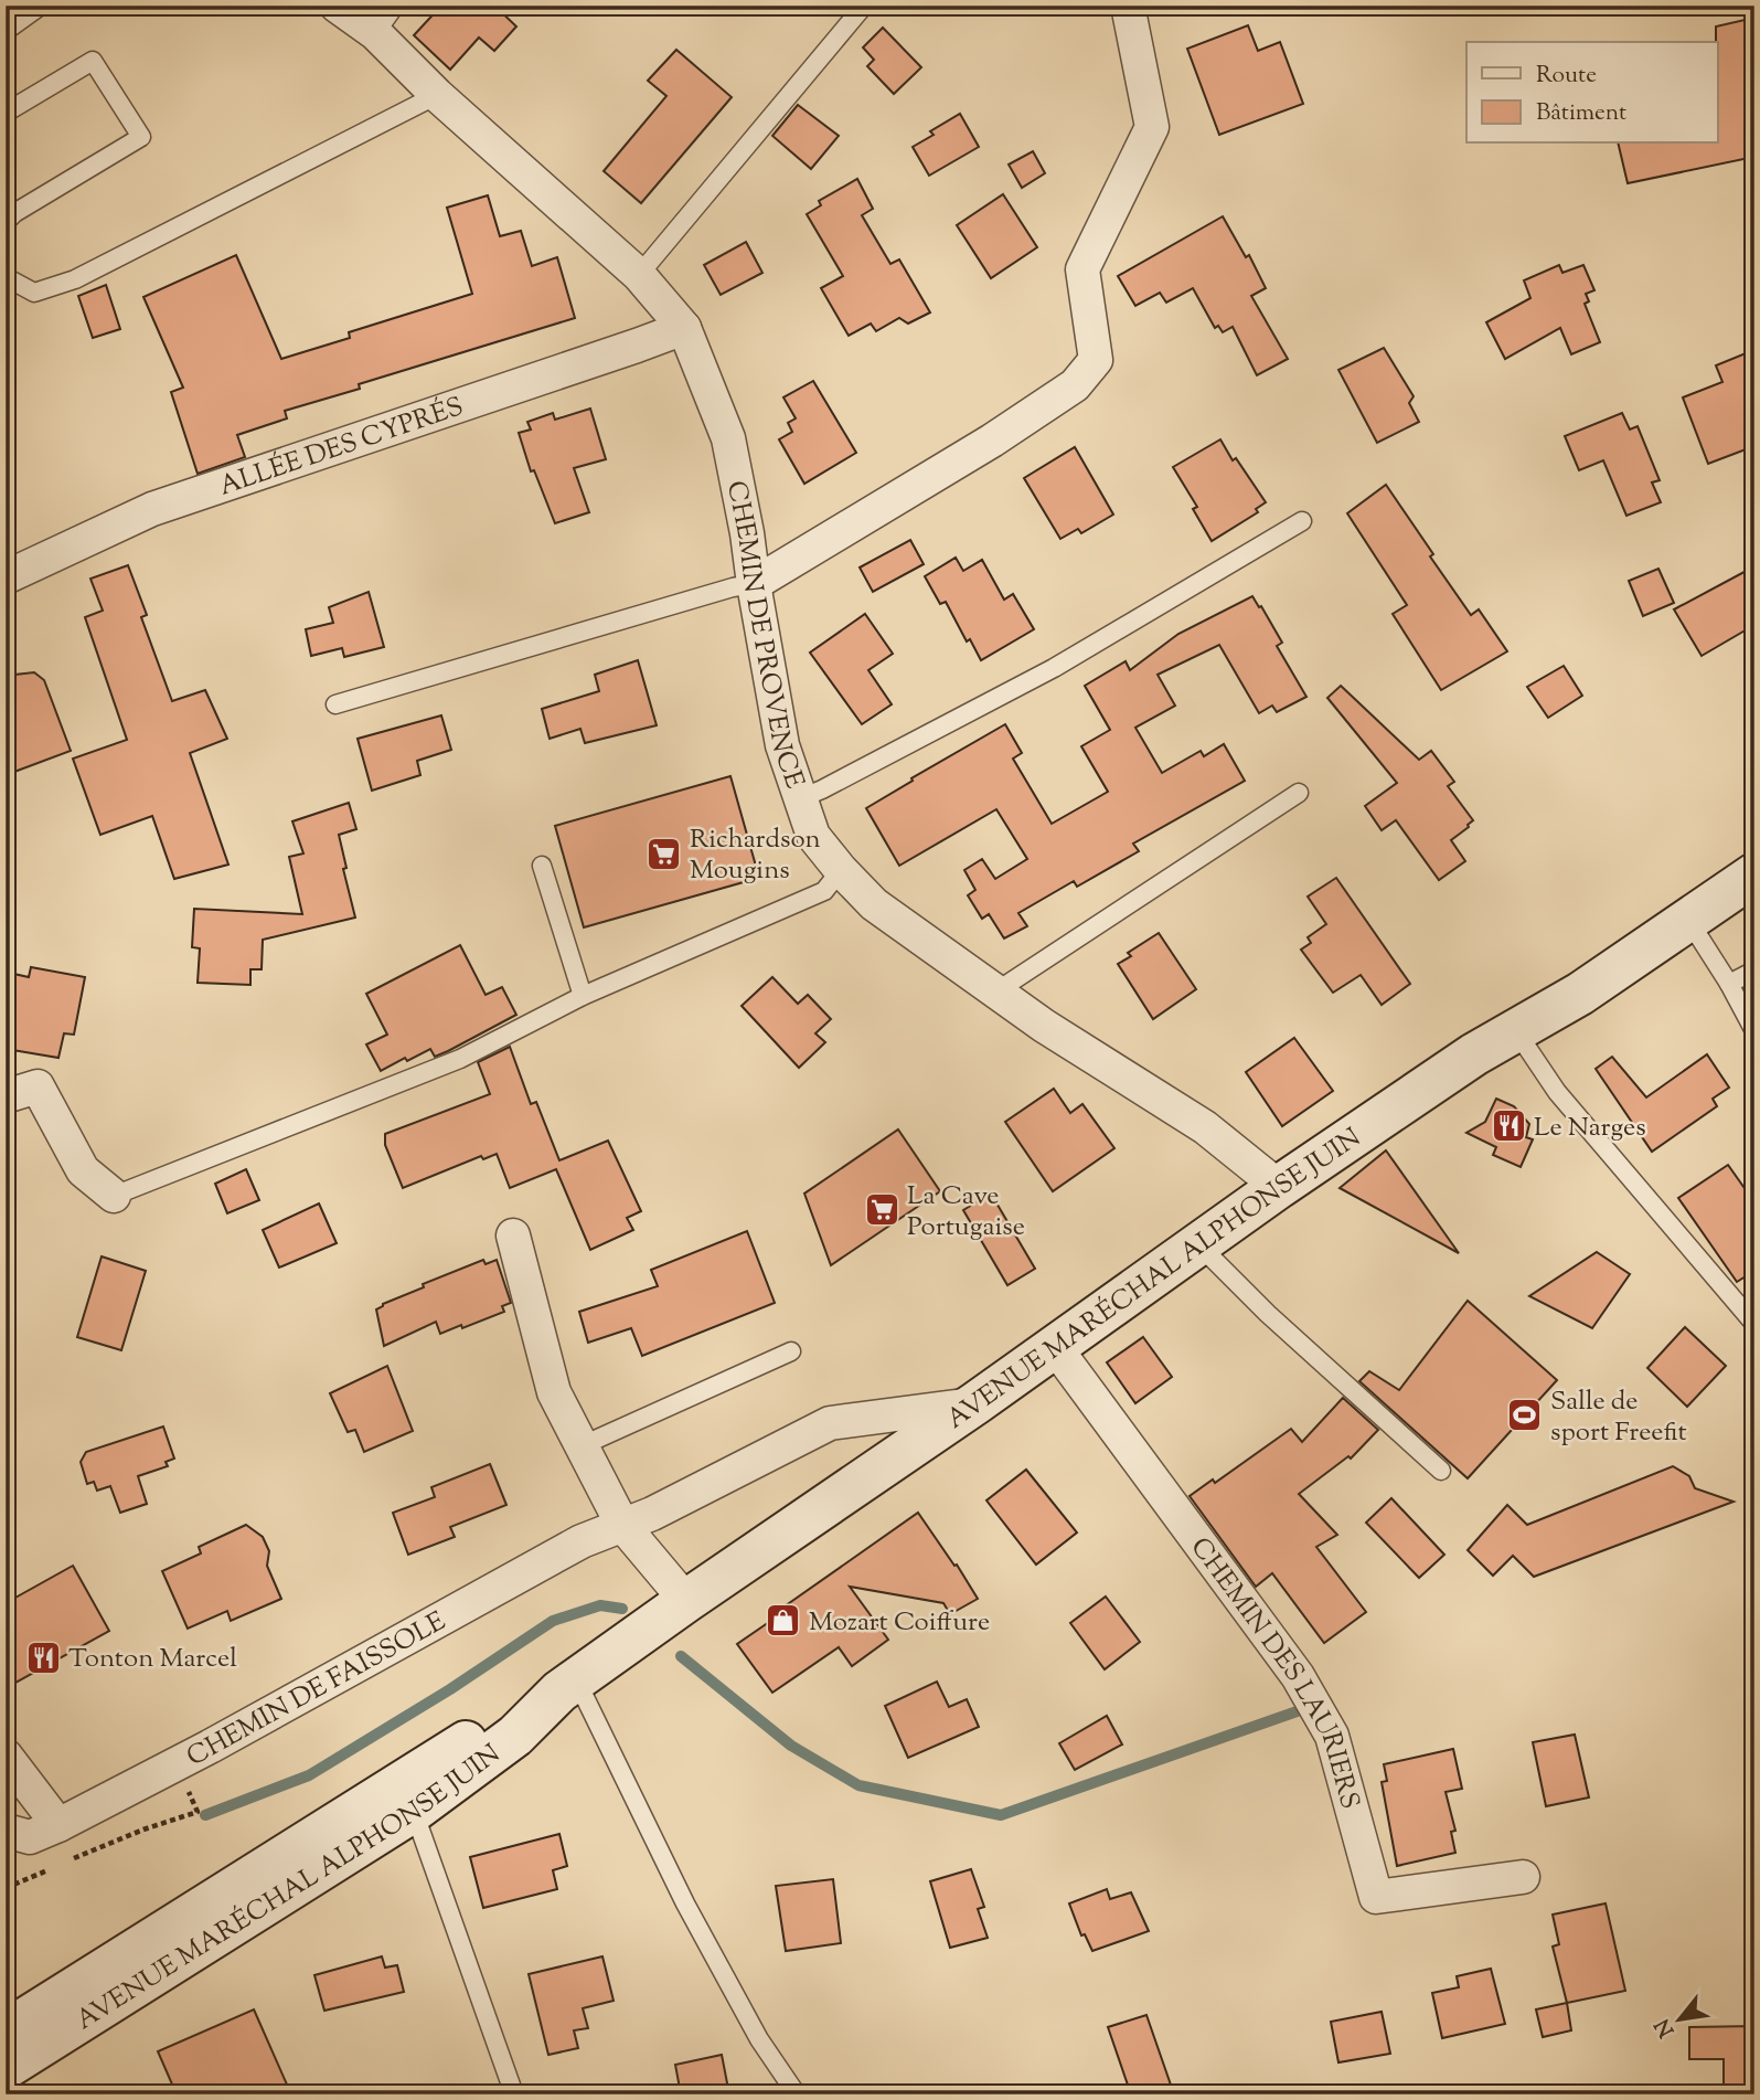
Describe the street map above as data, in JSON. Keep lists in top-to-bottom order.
{
  "streets": {
    "main road": ["AVENUE MARÉCHAL ALPHONSE JUIN"],
    "street": [
      "ALLÉE DES CYPRÉS",
      "CHEMIN DE PROVENCE",
      "CHEMIN DES LAURIERS",
      "CHEMIN DE FAISSOLE"
    ]
  },
  "crossings": [
    ["ALLÉE DES CYPRÉS", "CHEMIN DE PROVENCE"],
    ["CHEMIN DE PROVENCE", "AVENUE MARÉCHAL ALPHONSE JUIN"],
    ["AVENUE MARÉCHAL ALPHONSE JUIN", "CHEMIN DES LAURIERS"],
    ["AVENUE MARÉCHAL ALPHONSE JUIN", "CHEMIN DE FAISSOLE"]
  ],
  "places": {
    "supermarket": ["Richardson Mougins", "La Cave Portugaise"],
    "restaurant": ["Le Narges", "Tonton Marcel"],
    "sports": ["Salle de sport Freefit"],
    "shop": ["Mozart Coiffure"]
  },
  "legend": ["Route", "Bâtiment"],
  "north": "bottom left"
}
